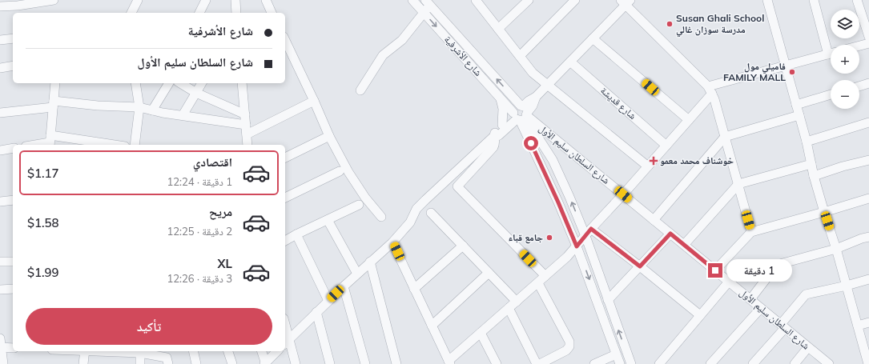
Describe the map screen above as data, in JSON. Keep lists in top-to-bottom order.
{
  "streets": {
    "street": ["شارع الأشرفية", "شارع قديشة", "شارع السلطان سليم الأول"]
  },
  "crossings": [
    ["شارع الأشرفية", "شارع السلطان سليم الأول"]
  ],
  "places": {
    "other": ["Susan Ghali School مدرسة سوزان غالي", "فاميلي مول FAMILY MALL", "جامع قباء"],
    "health": ["خوشناف محمد معمو"]
  },
  "page": {
    "map_buttons": ["+", "−"],
    "banner": ["شارع الأشرفية", "شارع السلطان سليم الأول"],
    "list": [
      {
        "name": "اقتصادي",
        "note": "1 دقيقة · 12:24",
        "value": "$1.17"
      },
      {
        "name": "مريح",
        "note": "2 دقيقة · 12:25",
        "value": "$1.58"
      },
      {
        "name": "XL",
        "note": "3 دقيقة · 12:26",
        "value": "$1.99"
      }
    ],
    "bubble": "1 دقيقة",
    "buttons": "تأكيد"
  }
}
